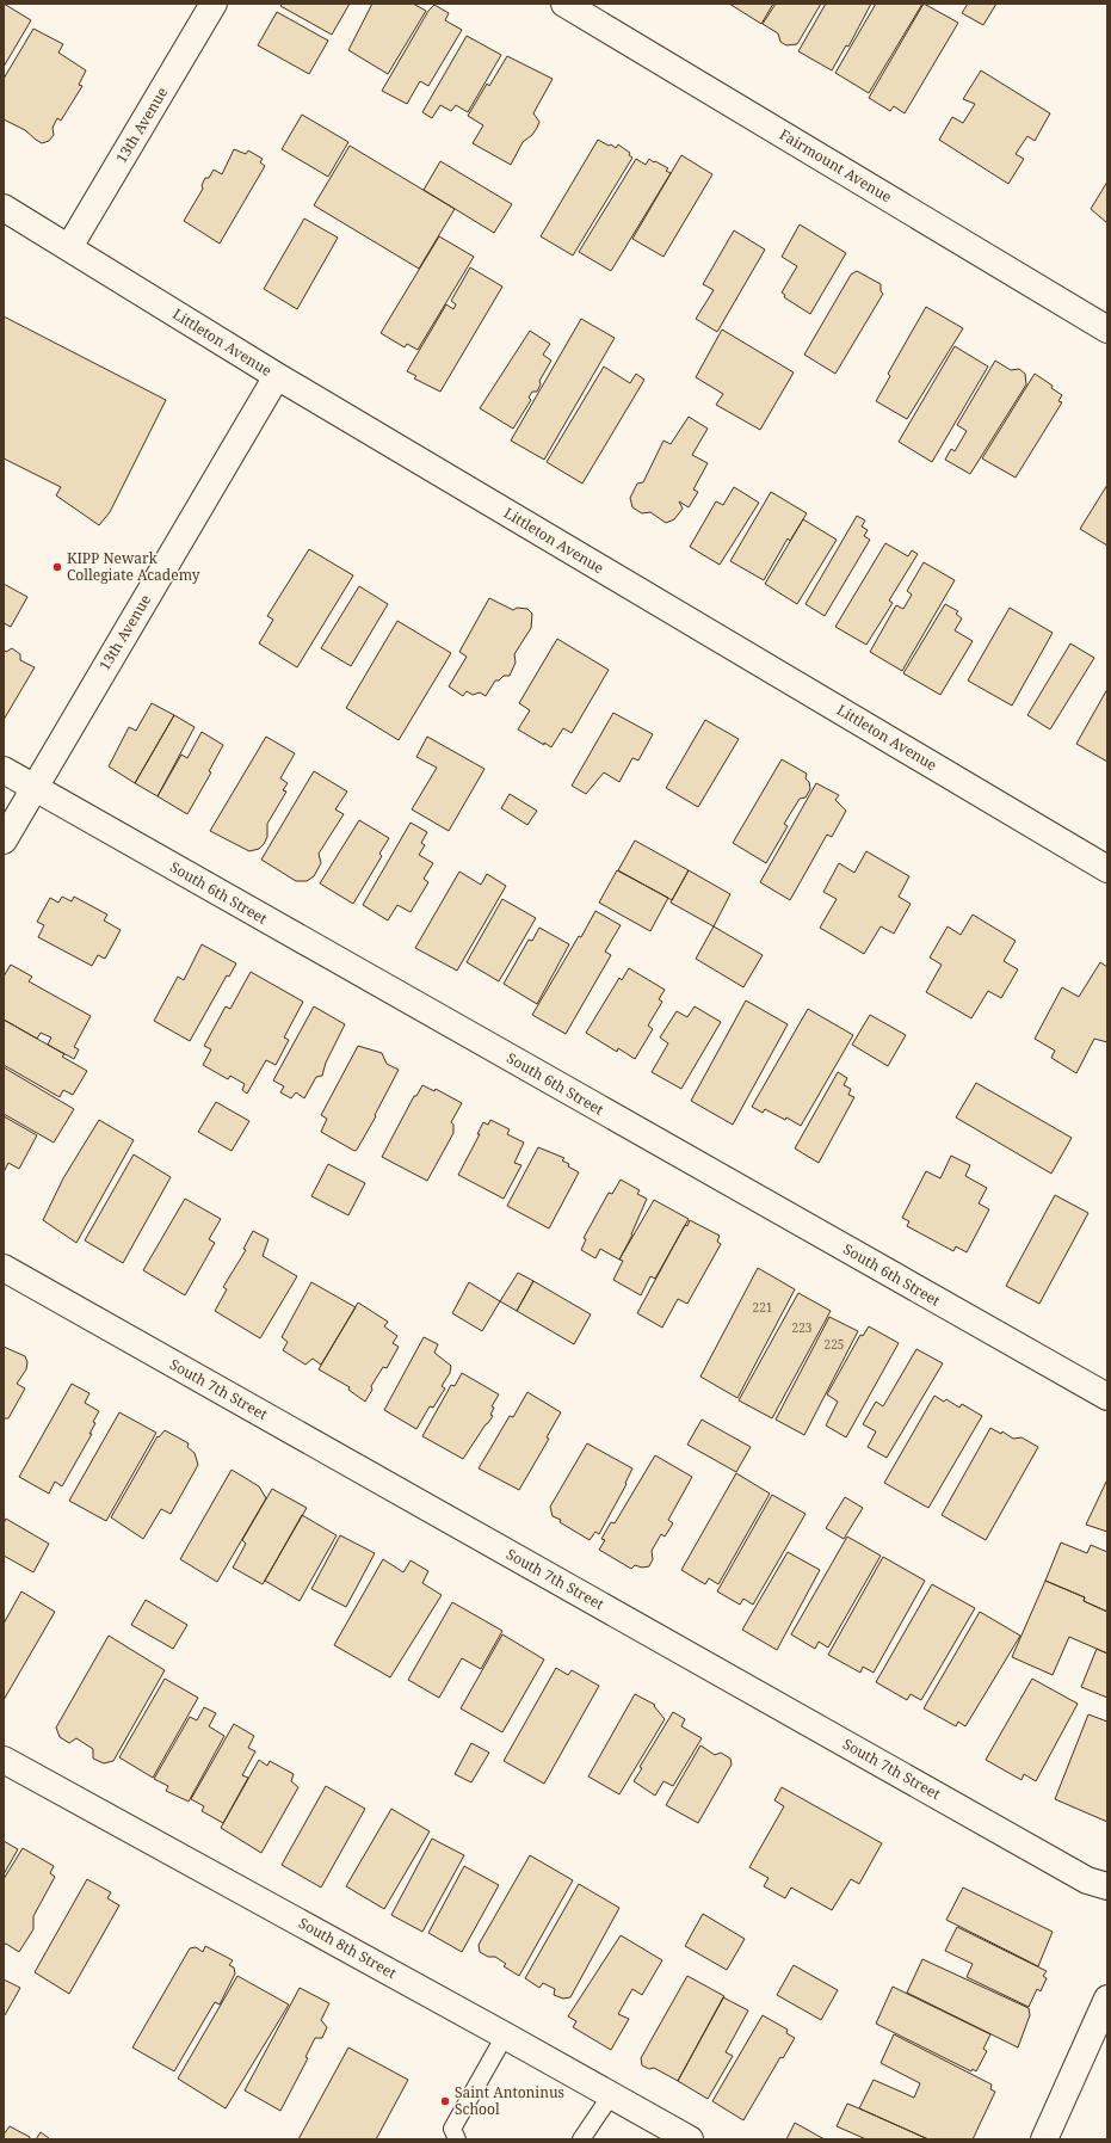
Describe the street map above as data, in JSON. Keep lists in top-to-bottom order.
{
  "streets": {
    "street": [
      "13th Avenue",
      "Fairmount Avenue",
      "Littleton Avenue",
      "South 6th Street",
      "South 7th Street",
      "South 8th Street"
    ]
  },
  "crossings": [
    ["13th Avenue", "Littleton Avenue"],
    ["13th Avenue", "South 6th Street"]
  ],
  "places": ["KIPP Newark Collegiate Academy", "Saint Antoninus School"],
  "house_numbers": ["221", "223", "225"]
}
